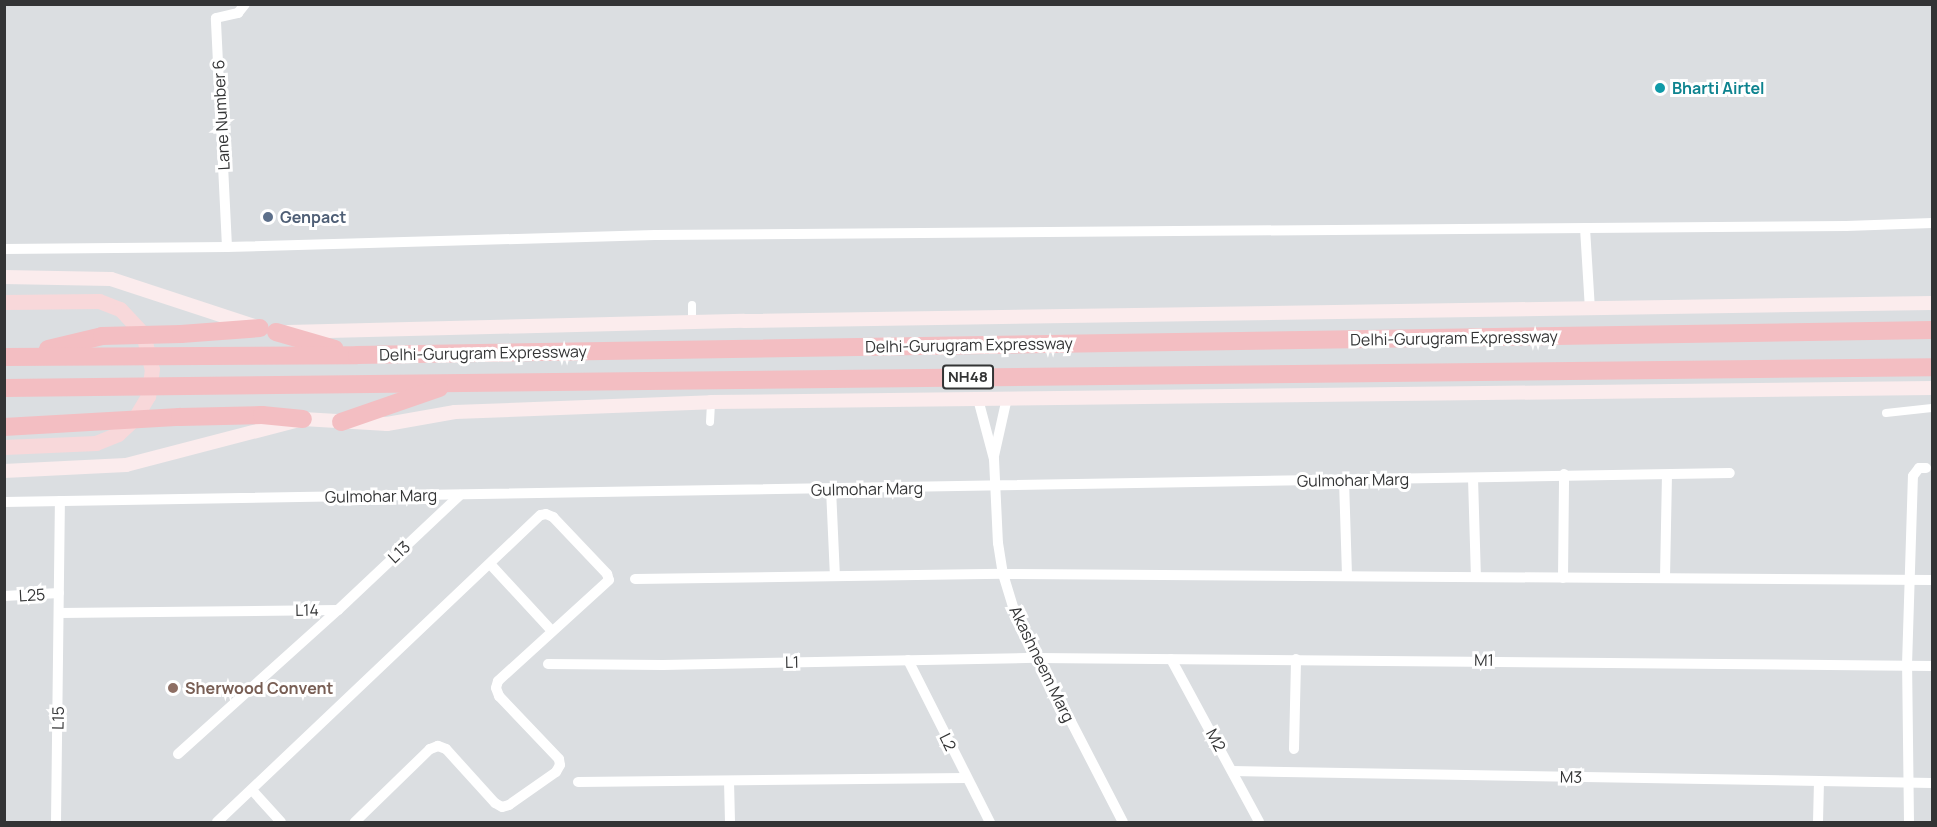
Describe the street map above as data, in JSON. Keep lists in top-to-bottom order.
{
  "streets": {
    "highway": ["Delhi-Gurugram Expressway", "NH48"],
    "street": [
      "Lane Number 6",
      "Gulmohar Marg",
      "L13",
      "L25",
      "L14",
      "M1",
      "L1",
      "Akashneem Marg",
      "L15",
      "M2",
      "L2",
      "M3"
    ]
  },
  "crossings": [
    ["Gulmohar Marg", "L13"],
    ["Gulmohar Marg", "Akashneem Marg"],
    ["Gulmohar Marg", "L15"],
    ["L13", "L14"],
    ["L25", "L15"],
    ["L14", "L15"],
    ["M1", "L1"],
    ["M1", "Akashneem Marg"],
    ["M1", "M2"],
    ["L1", "Akashneem Marg"],
    ["L1", "L2"],
    ["M2", "M3"]
  ],
  "places": ["Bharti Airtel", "Genpact", "Sherwood Convent"]
}
